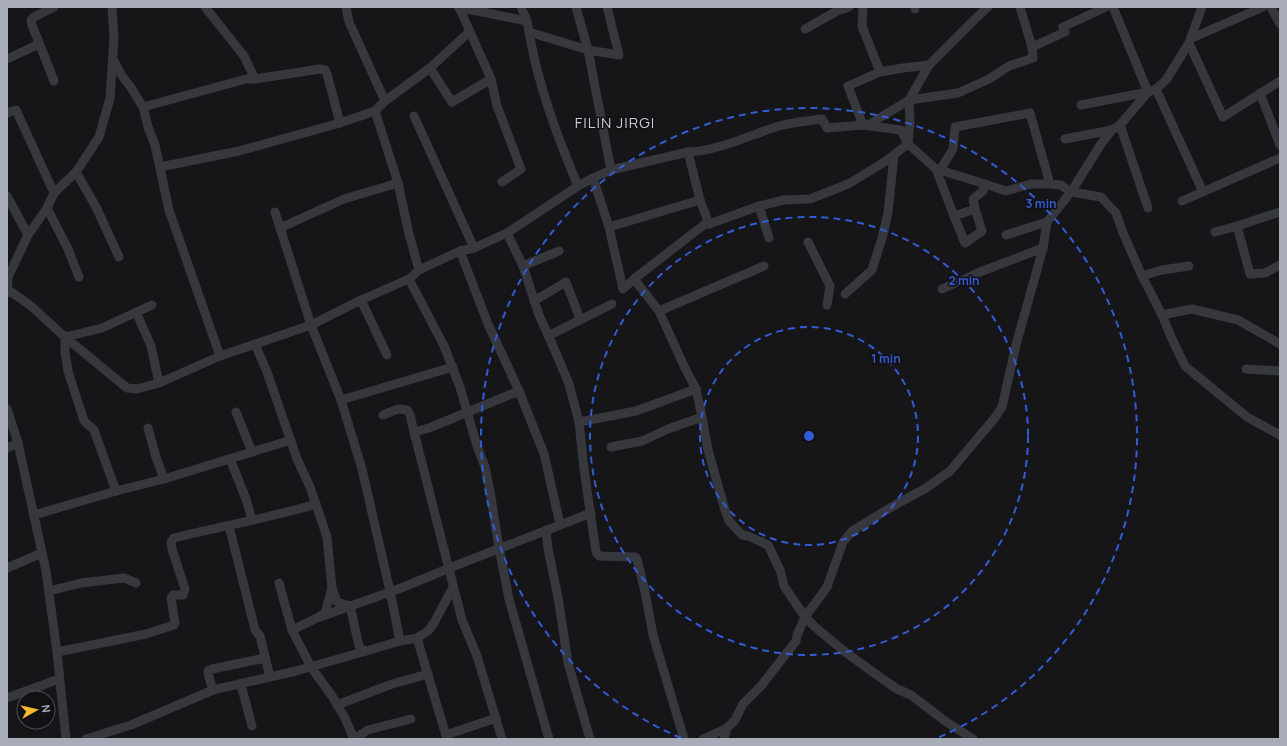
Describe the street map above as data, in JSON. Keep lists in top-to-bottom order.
{
  "districts": ["FILIN JIRGI"],
  "north": "right",
  "rings": ["3 min", "2 min", "1 min"]
}
